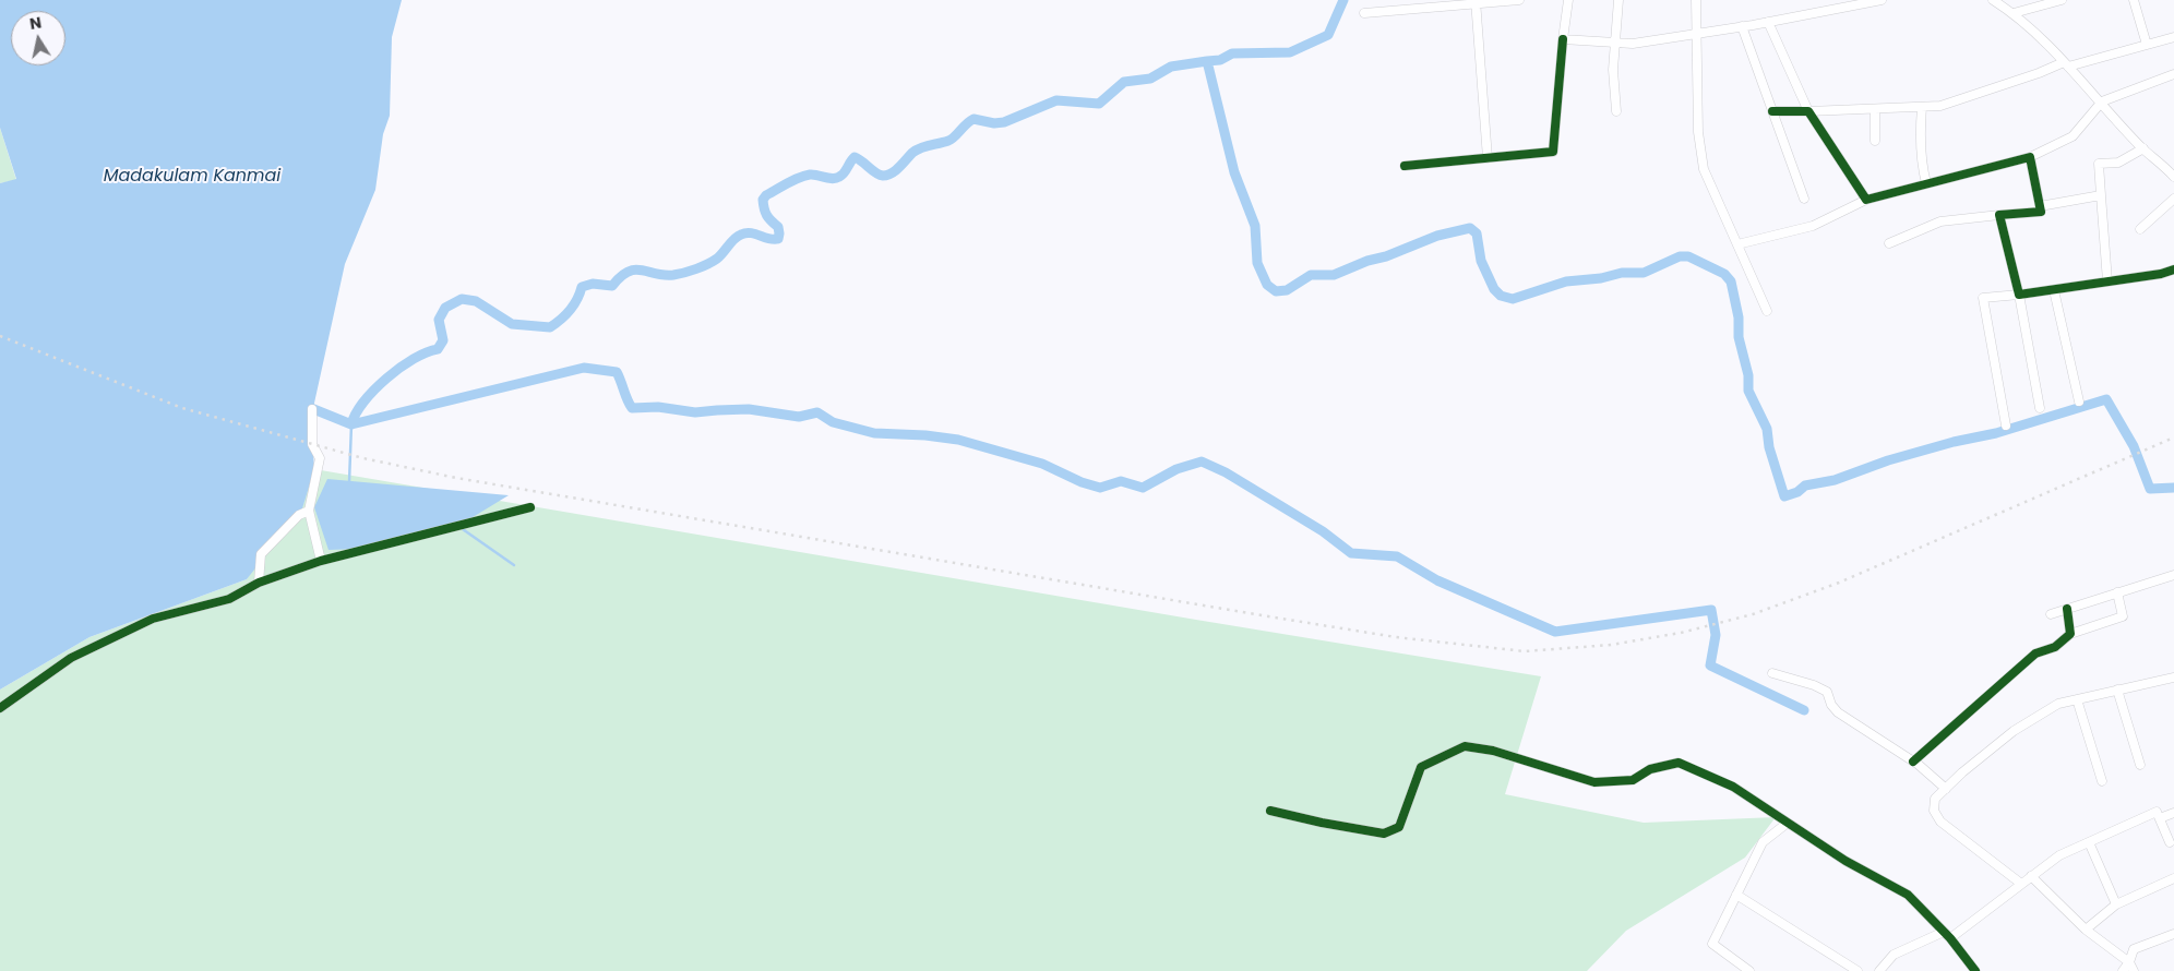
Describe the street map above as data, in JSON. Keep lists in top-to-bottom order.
{
  "water": ["Madakulam Kanmai"],
  "north": "top"
}
